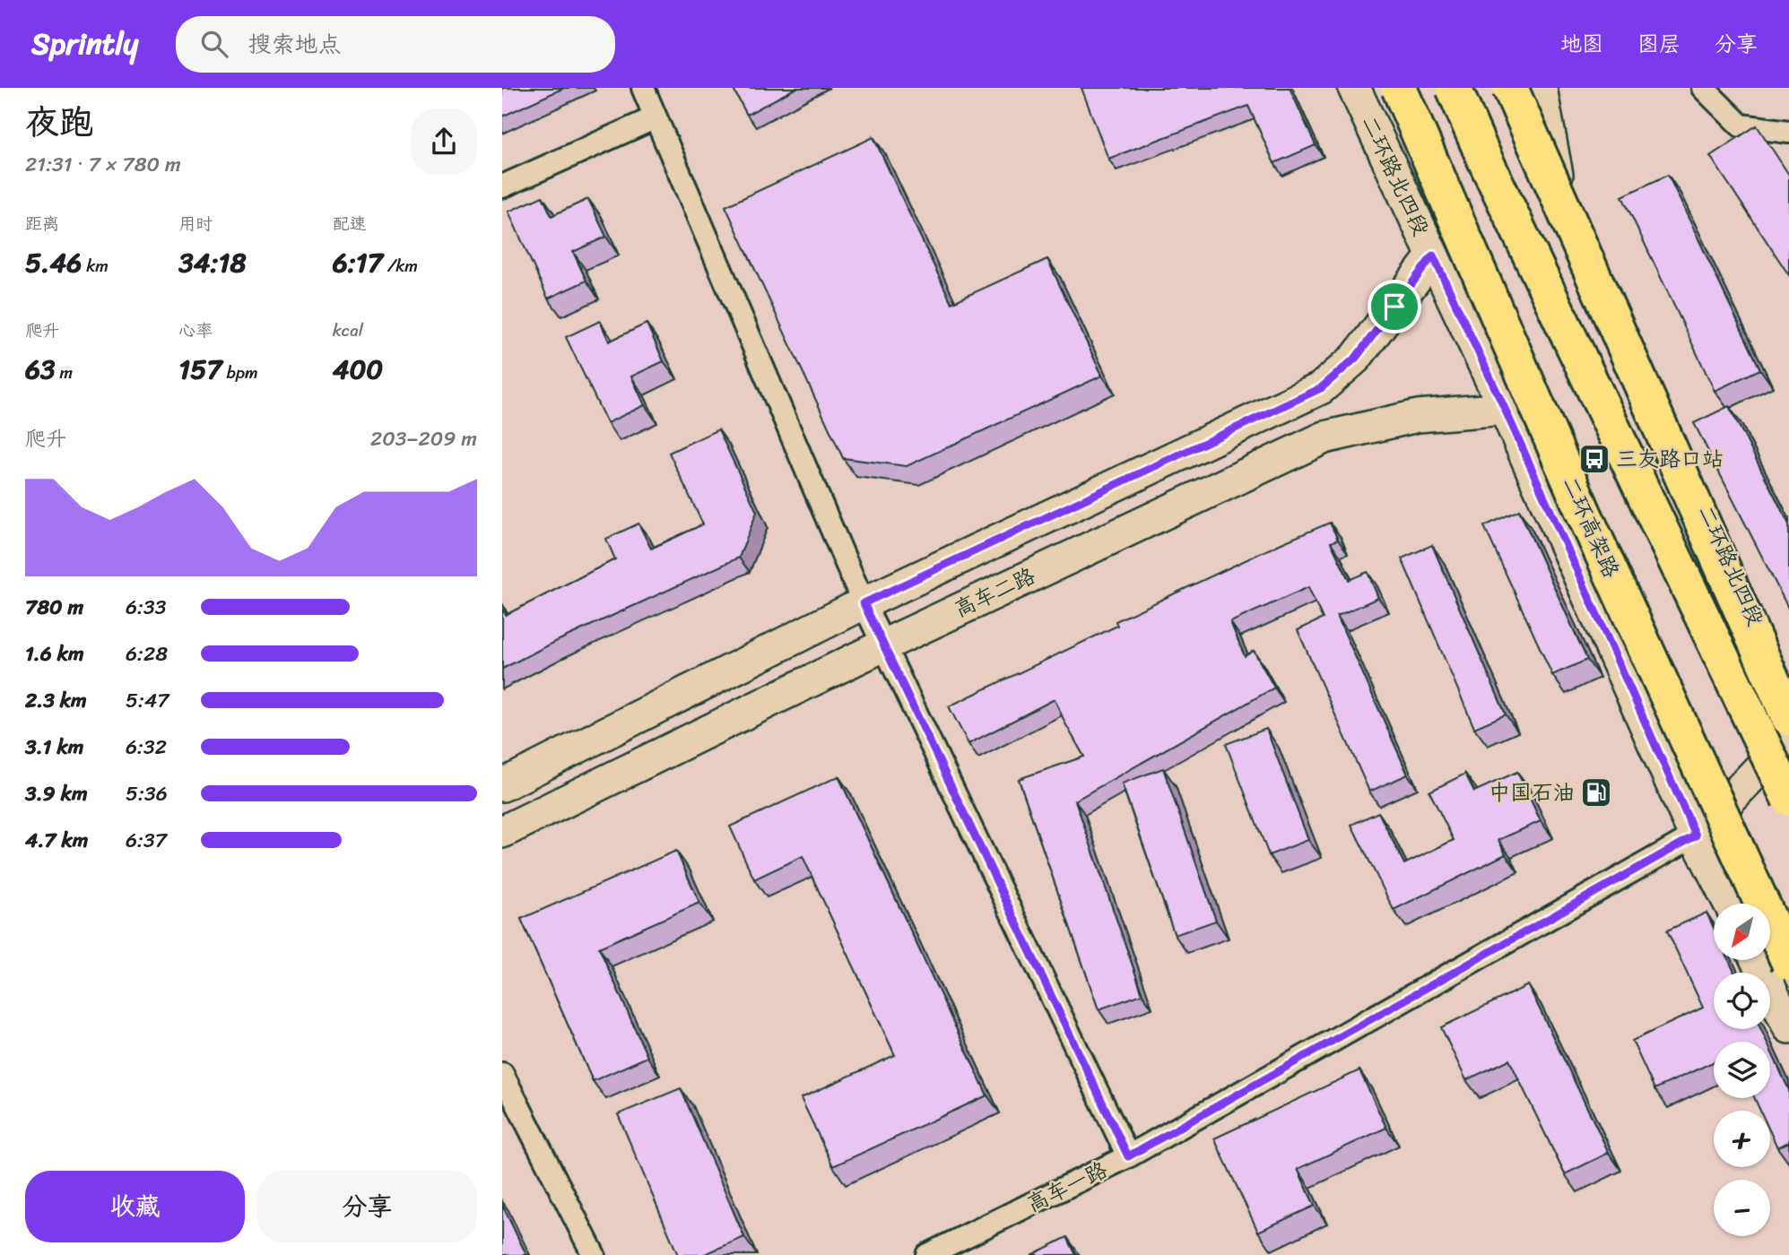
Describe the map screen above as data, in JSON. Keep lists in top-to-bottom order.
{
  "streets": {
    "highway": ["二环高架路"],
    "street": ["二环路北四段", "高车二路", "高车一路"]
  },
  "crossings": [
    ["二环路北四段", "高车二路"],
    ["二环路北四段", "高车一路"]
  ],
  "places": {
    "bus stop": ["三友路口站"],
    "fuel station": ["中国石油"]
  },
  "north": "bottom left",
  "page": {
    "header": "Sprintly",
    "search": "搜索地点",
    "nav": ["地图", "图层", "分享"],
    "heading": ["夜跑", "21:31 · 7 × 780 m"],
    "stats": [
      ["距离", "5.46 km"],
      ["用时", "34:18"],
      ["配速", "6:17 /km"],
      ["爬升", "63 m"],
      ["心率", "157 bpm"],
      ["kcal", "400"]
    ],
    "chart": ["爬升", "203–209 m"],
    "list": [
      {
        "name": "780 m",
        "note": "6:33"
      },
      {
        "name": "1.6 km",
        "note": "6:28"
      },
      {
        "name": "2.3 km",
        "note": "5:47"
      },
      {
        "name": "3.1 km",
        "note": "6:32"
      },
      {
        "name": "3.9 km",
        "note": "5:36"
      },
      {
        "name": "4.7 km",
        "note": "6:37"
      }
    ],
    "map_buttons": ["+", "−"],
    "buttons": ["收藏", "分享"]
  }
}
